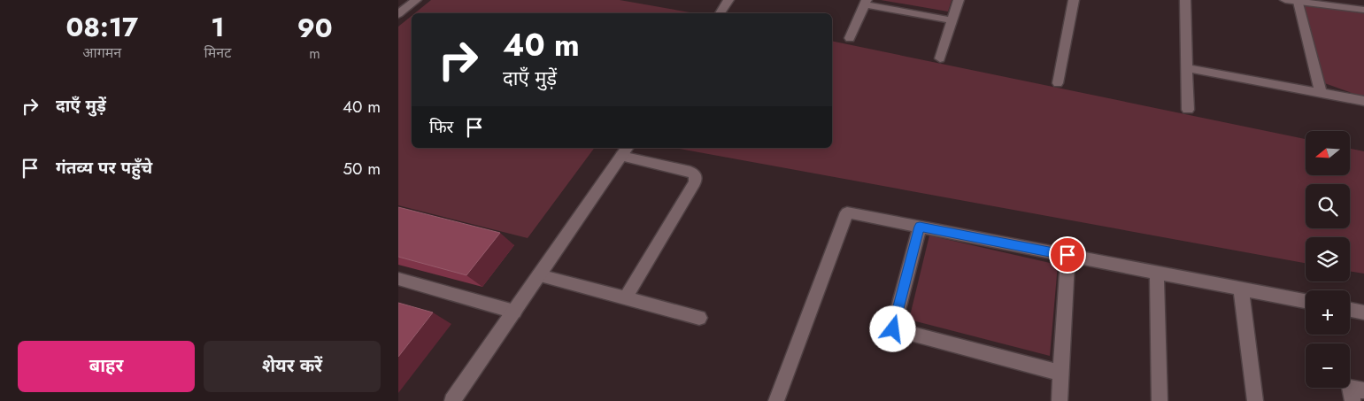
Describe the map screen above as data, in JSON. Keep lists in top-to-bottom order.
{
  "north": "left",
  "page": {
    "eta": [
      "08:17",
      "आगमन",
      "1",
      "मिनट",
      "90",
      "m"
    ],
    "turn": ["40 m", "दाएँ मुड़ें"],
    "list": [
      {
        "name": "दाएँ मुड़ें",
        "value": "40 m"
      },
      {
        "name": "गंतव्य पर पहुँचे",
        "value": "50 m"
      }
    ],
    "then": "फिर",
    "map_buttons": ["+", "−"],
    "buttons": ["बाहर", "शेयर करें"]
  }
}
